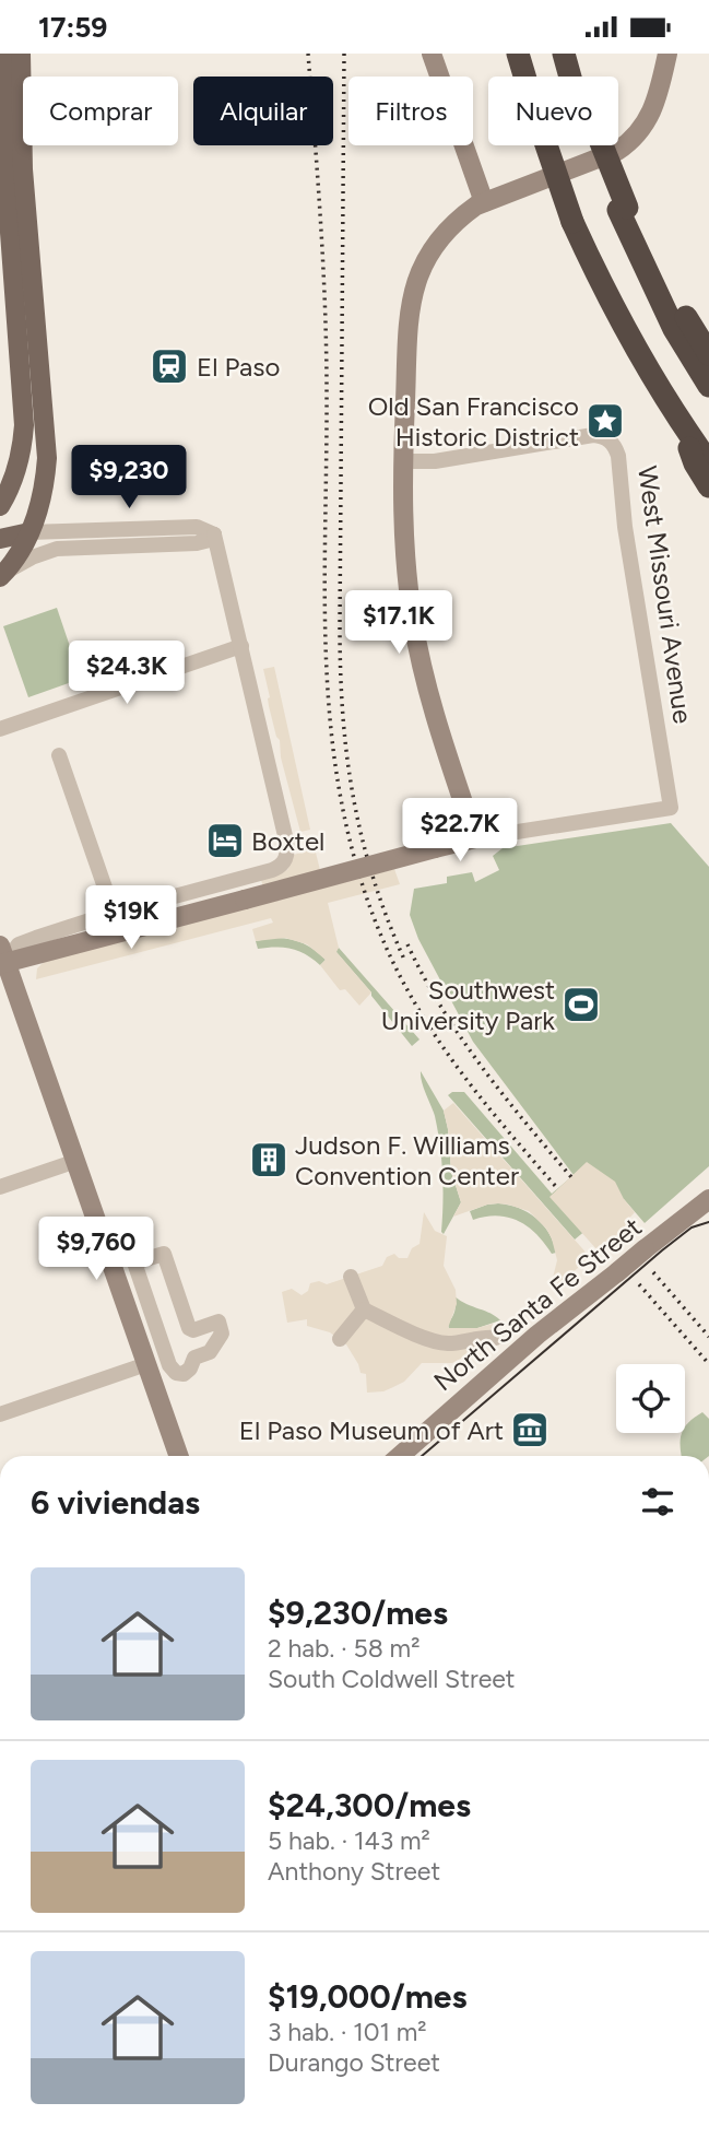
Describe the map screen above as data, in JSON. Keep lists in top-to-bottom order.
{
  "streets": {
    "street": ["West Missouri Avenue", "North Santa Fe Street"]
  },
  "places": {
    "station": ["El Paso"],
    "place": ["Old San Francisco Historic District"],
    "hotel": ["Boxtel"],
    "sports": ["Southwest University Park"],
    "building": ["Judson F. Williams Convention Center"],
    "museum": ["El Paso Museum of Art"]
  },
  "page": {
    "status": "17:59",
    "chip": [
      "Comprar",
      "Alquilar",
      "Filtros",
      "Nuevo"
    ],
    "price": [
      "$9,230",
      "$17.1K",
      "$24.3K",
      "$22.7K",
      "$19K",
      "$9,760"
    ],
    "heading": "6 viviendas",
    "list": [
      {
        "name": "$9,230/mes",
        "note": "2 hab. · 58 m² · South Coldwell Street"
      },
      {
        "name": "$24,300/mes",
        "note": "5 hab. · 143 m² · Anthony Street"
      },
      {
        "name": "$19,000/mes",
        "note": "3 hab. · 101 m² · Durango Street"
      }
    ]
  }
}
